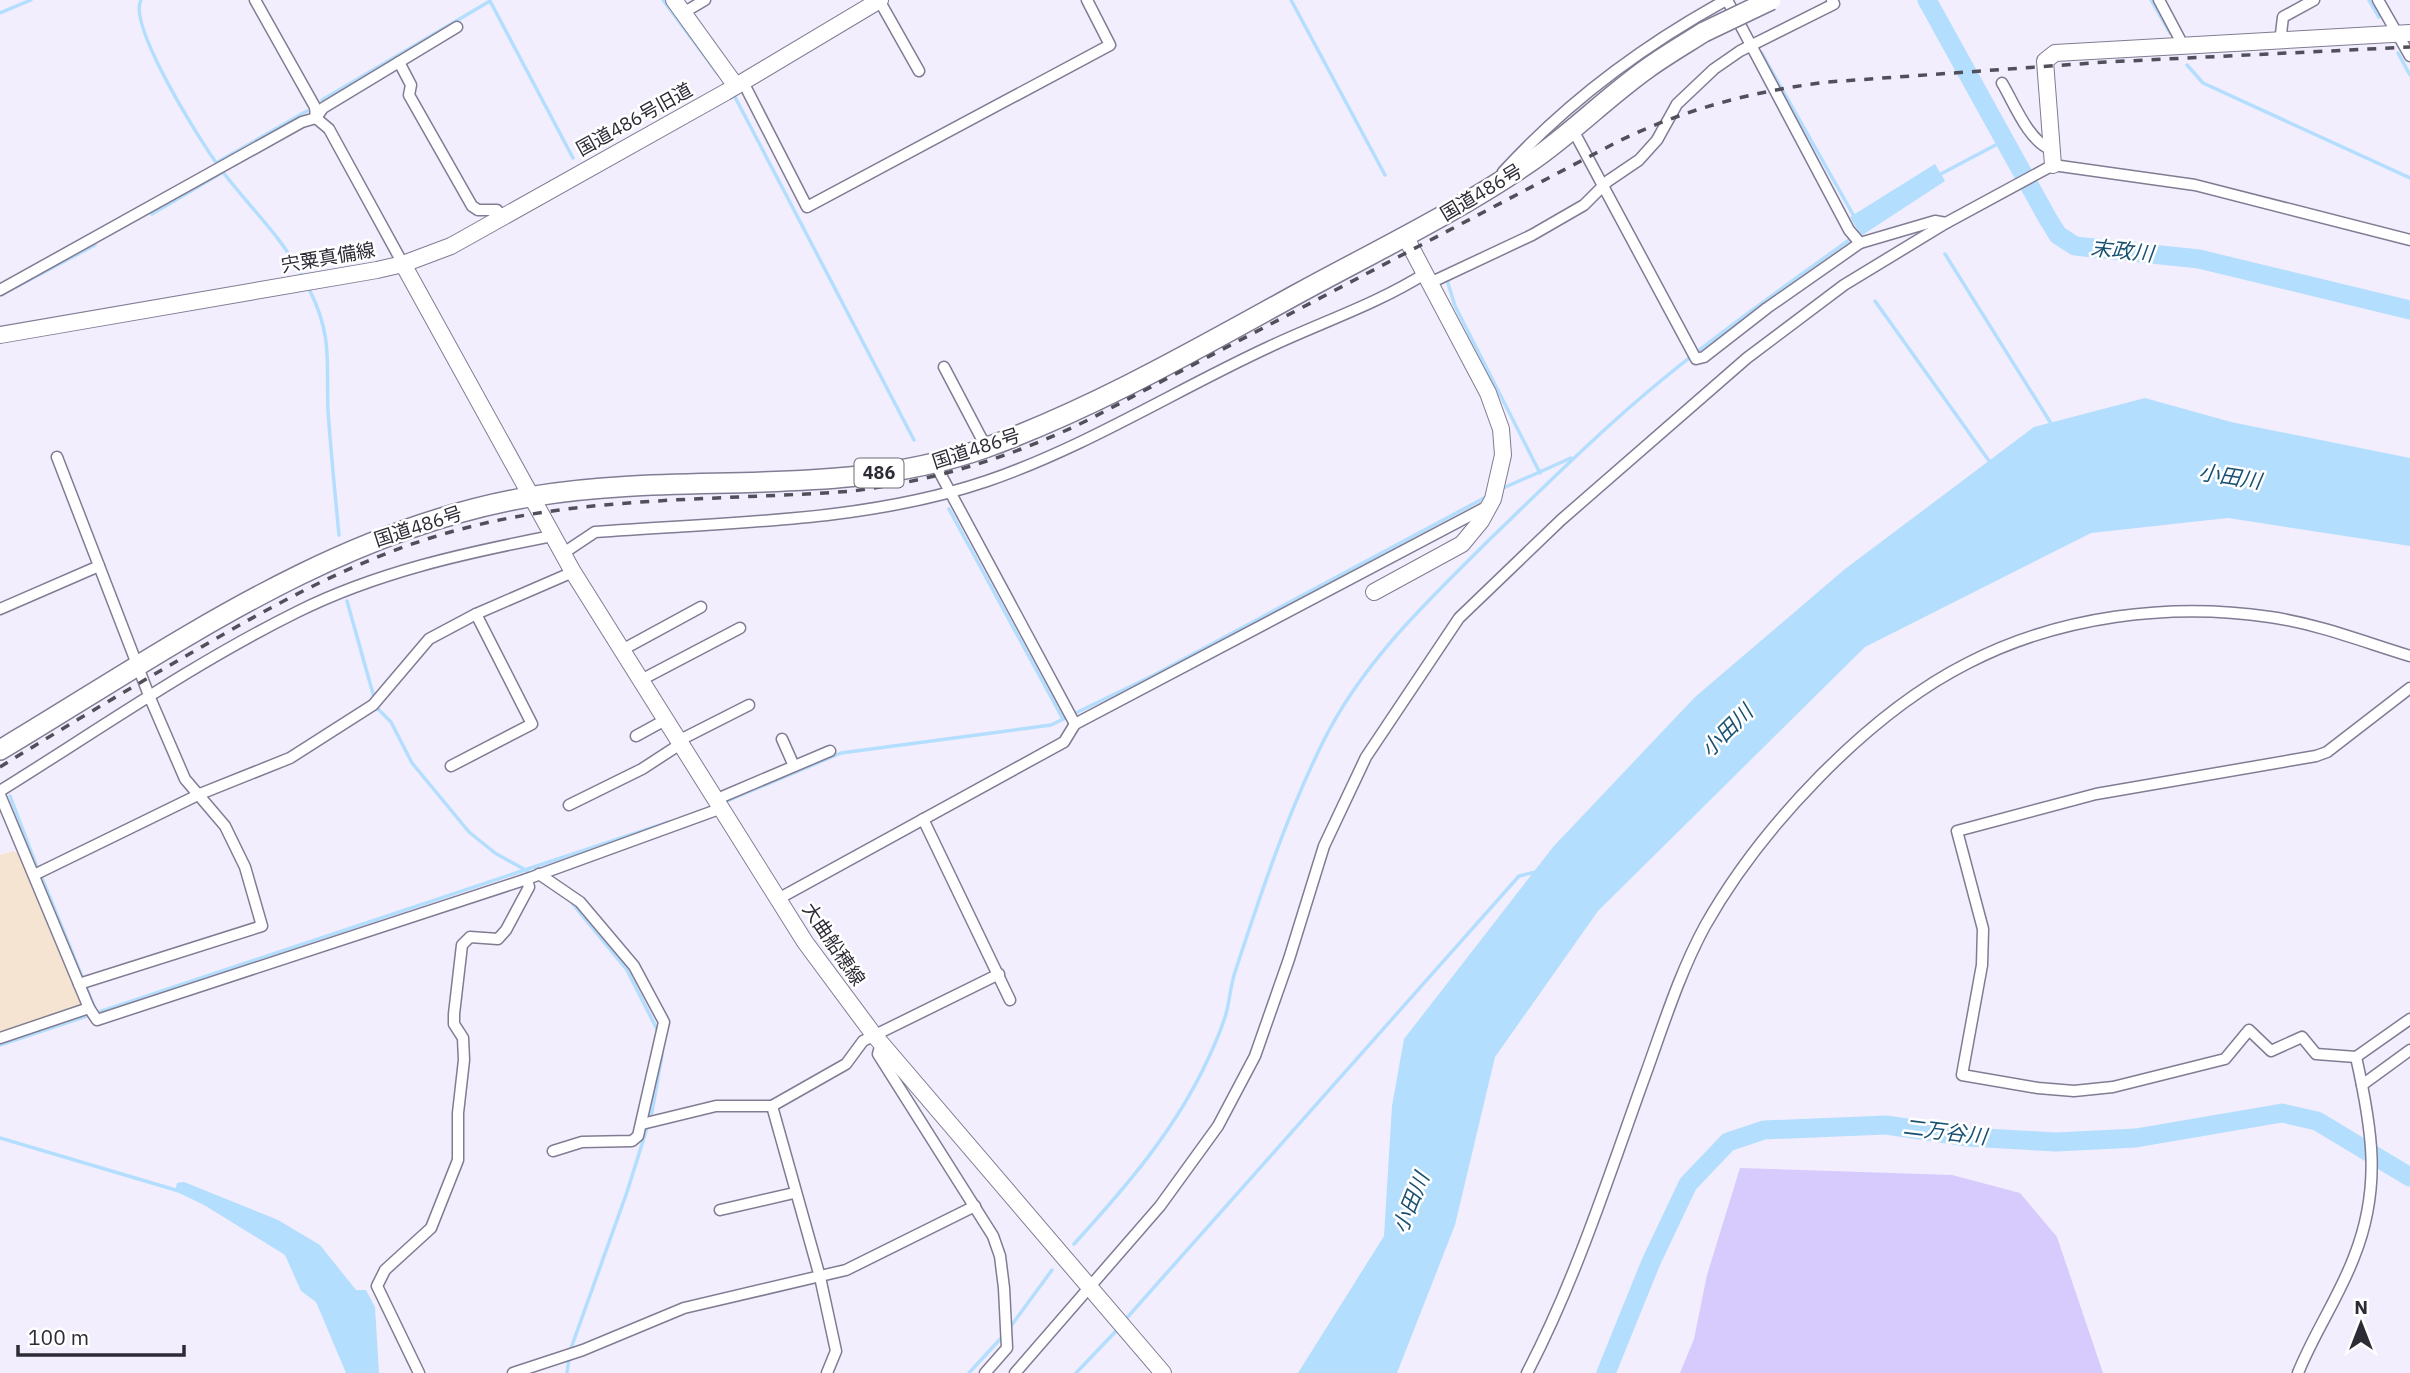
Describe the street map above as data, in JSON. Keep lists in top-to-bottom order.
{
  "streets": {
    "highway": ["国道486号", "486"],
    "main road": ["国道486号旧道", "宍粟真備線", "大曲船穂線"]
  },
  "crossings": [
    ["国道486号旧道", "宍粟真備線"],
    ["国道486号", "宍粟真備線"],
    ["国道486号", "大曲船穂線"],
    ["宍粟真備線", "大曲船穂線"]
  ],
  "water": ["末政川", "小田川", "二万谷川"],
  "scale_bar": "100 m",
  "north": "top"
}
